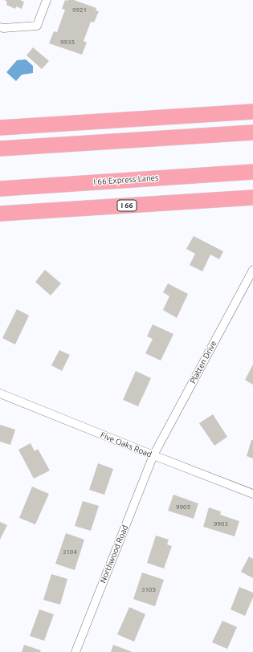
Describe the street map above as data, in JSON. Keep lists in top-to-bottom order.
{
  "streets": {
    "highway": ["I 66 Express Lanes", "I 66"],
    "street": ["Platten Drive", "Five Oaks Road", "Northwood Road"]
  },
  "crossings": [
    ["Platten Drive", "Five Oaks Road"],
    ["Platten Drive", "Northwood Road"],
    ["Five Oaks Road", "Northwood Road"]
  ],
  "house_numbers": [
    "9921",
    "9935",
    "9905",
    "9903",
    "3104",
    "3105"
  ]
}
